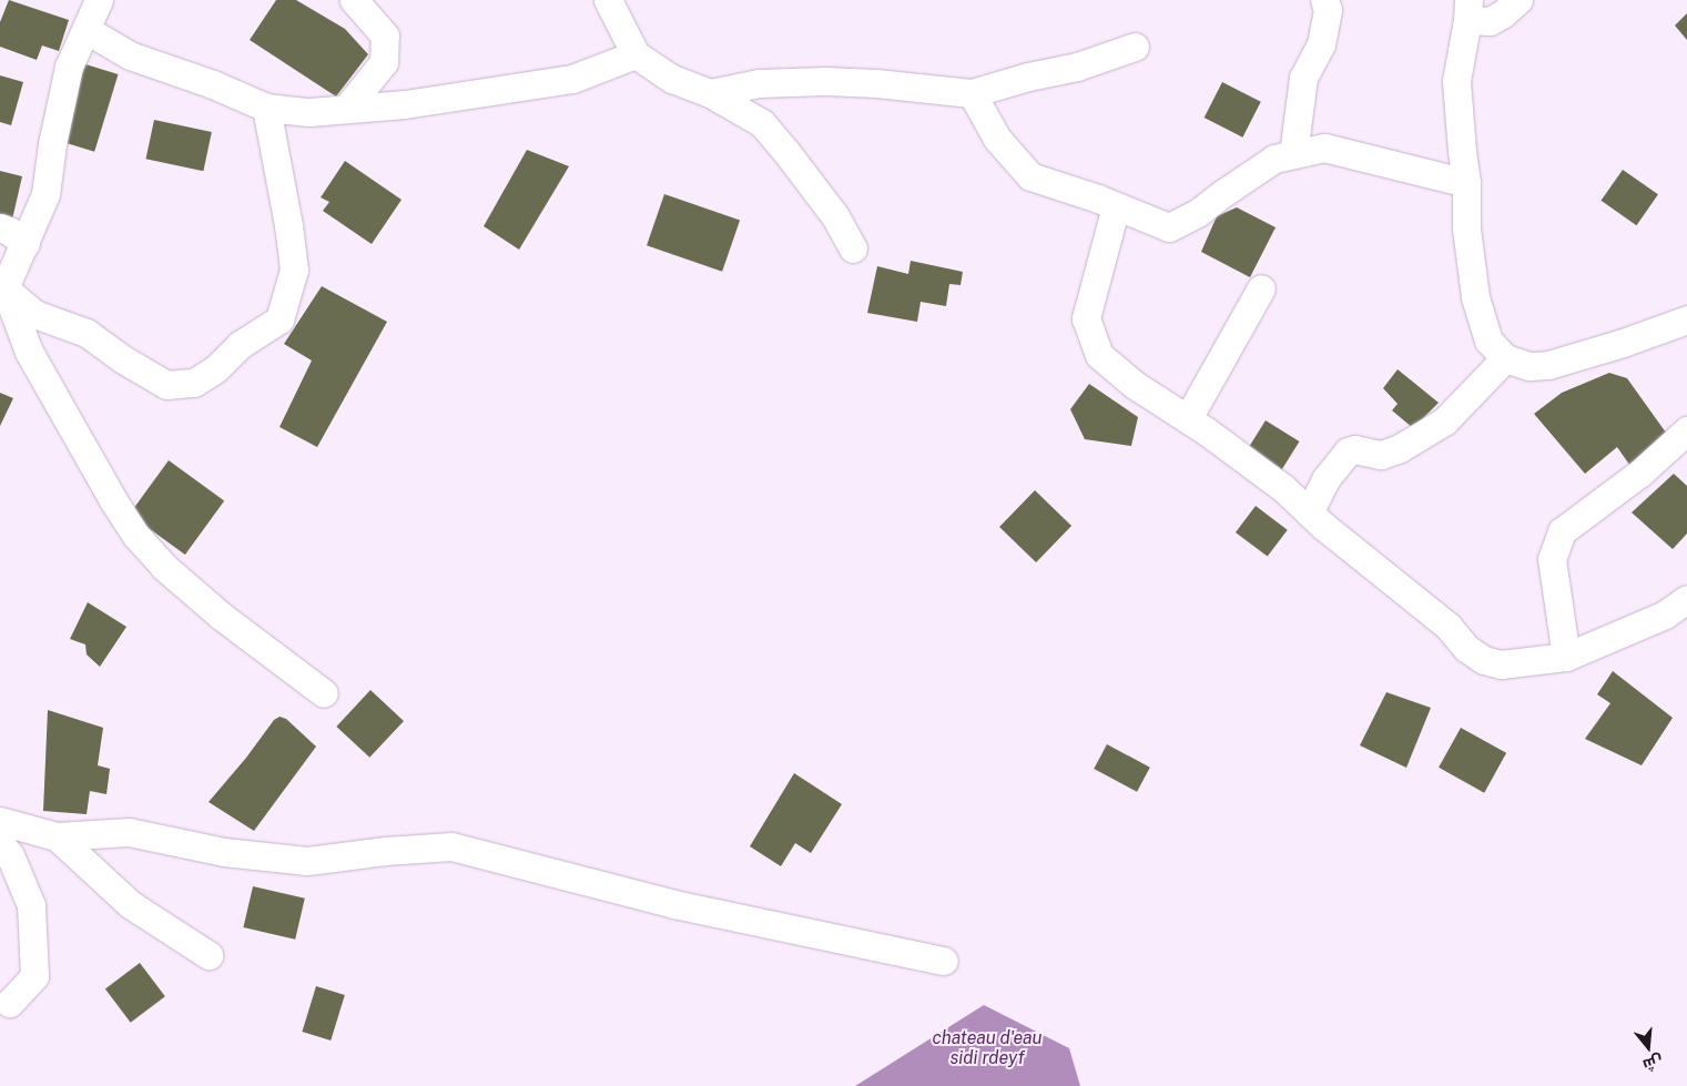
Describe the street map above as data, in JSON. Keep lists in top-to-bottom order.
{
  "water": ["chateau d'eau sidi rdeyf"],
  "north": "bottom"
}
